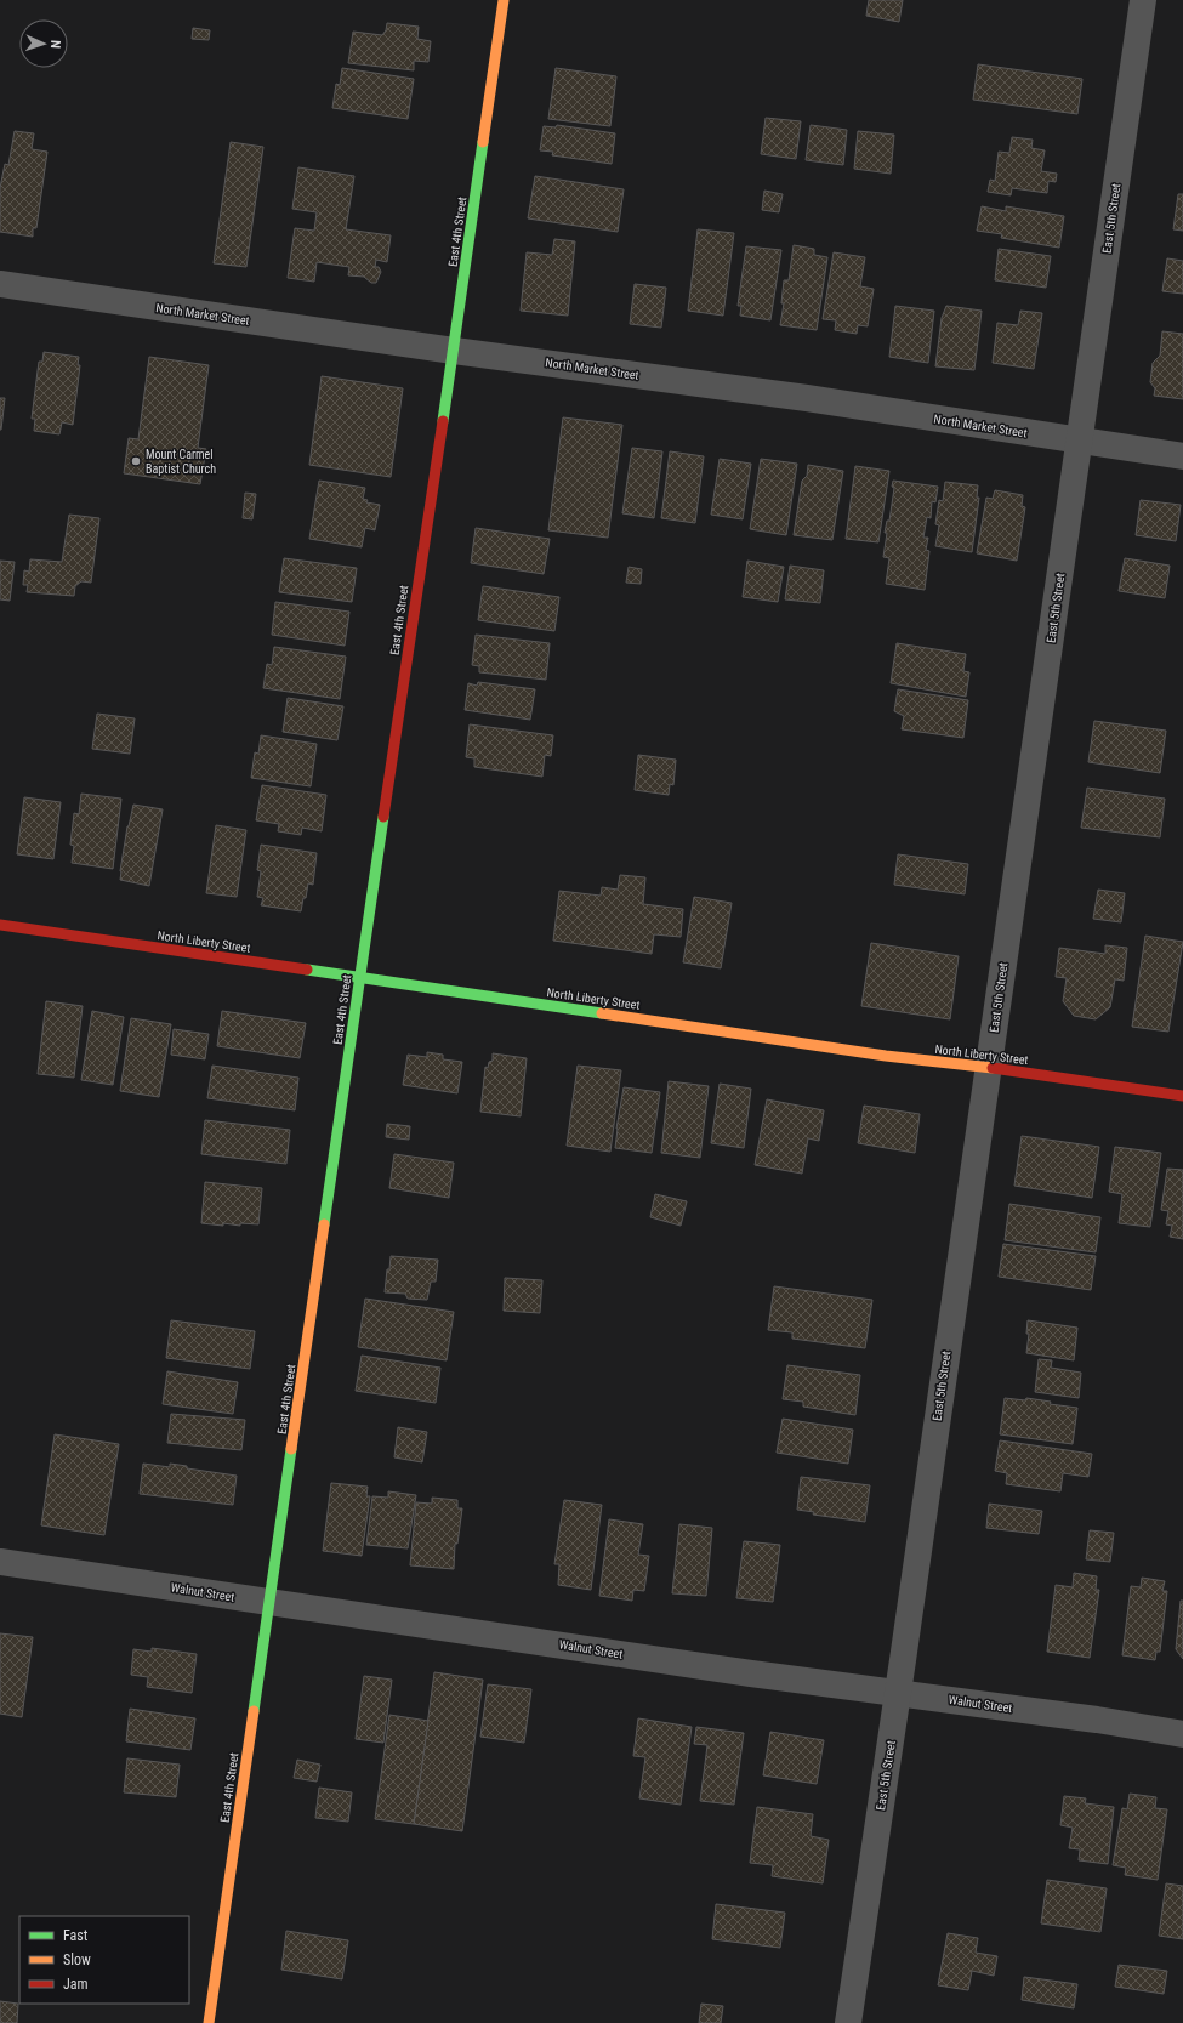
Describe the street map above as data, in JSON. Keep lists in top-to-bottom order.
{
  "streets": {
    "street": [
      "East 5th Street",
      "East 4th Street",
      "North Market Street",
      "North Liberty Street",
      "Walnut Street"
    ]
  },
  "crossings": [
    ["East 5th Street", "North Market Street"],
    ["East 5th Street", "North Liberty Street"],
    ["East 5th Street", "Walnut Street"],
    ["East 4th Street", "North Market Street"],
    ["East 4th Street", "North Liberty Street"],
    ["East 4th Street", "Walnut Street"]
  ],
  "places": ["Mount Carmel Baptist Church"],
  "legend": ["Fast", "Slow", "Jam"],
  "north": "right"
}
